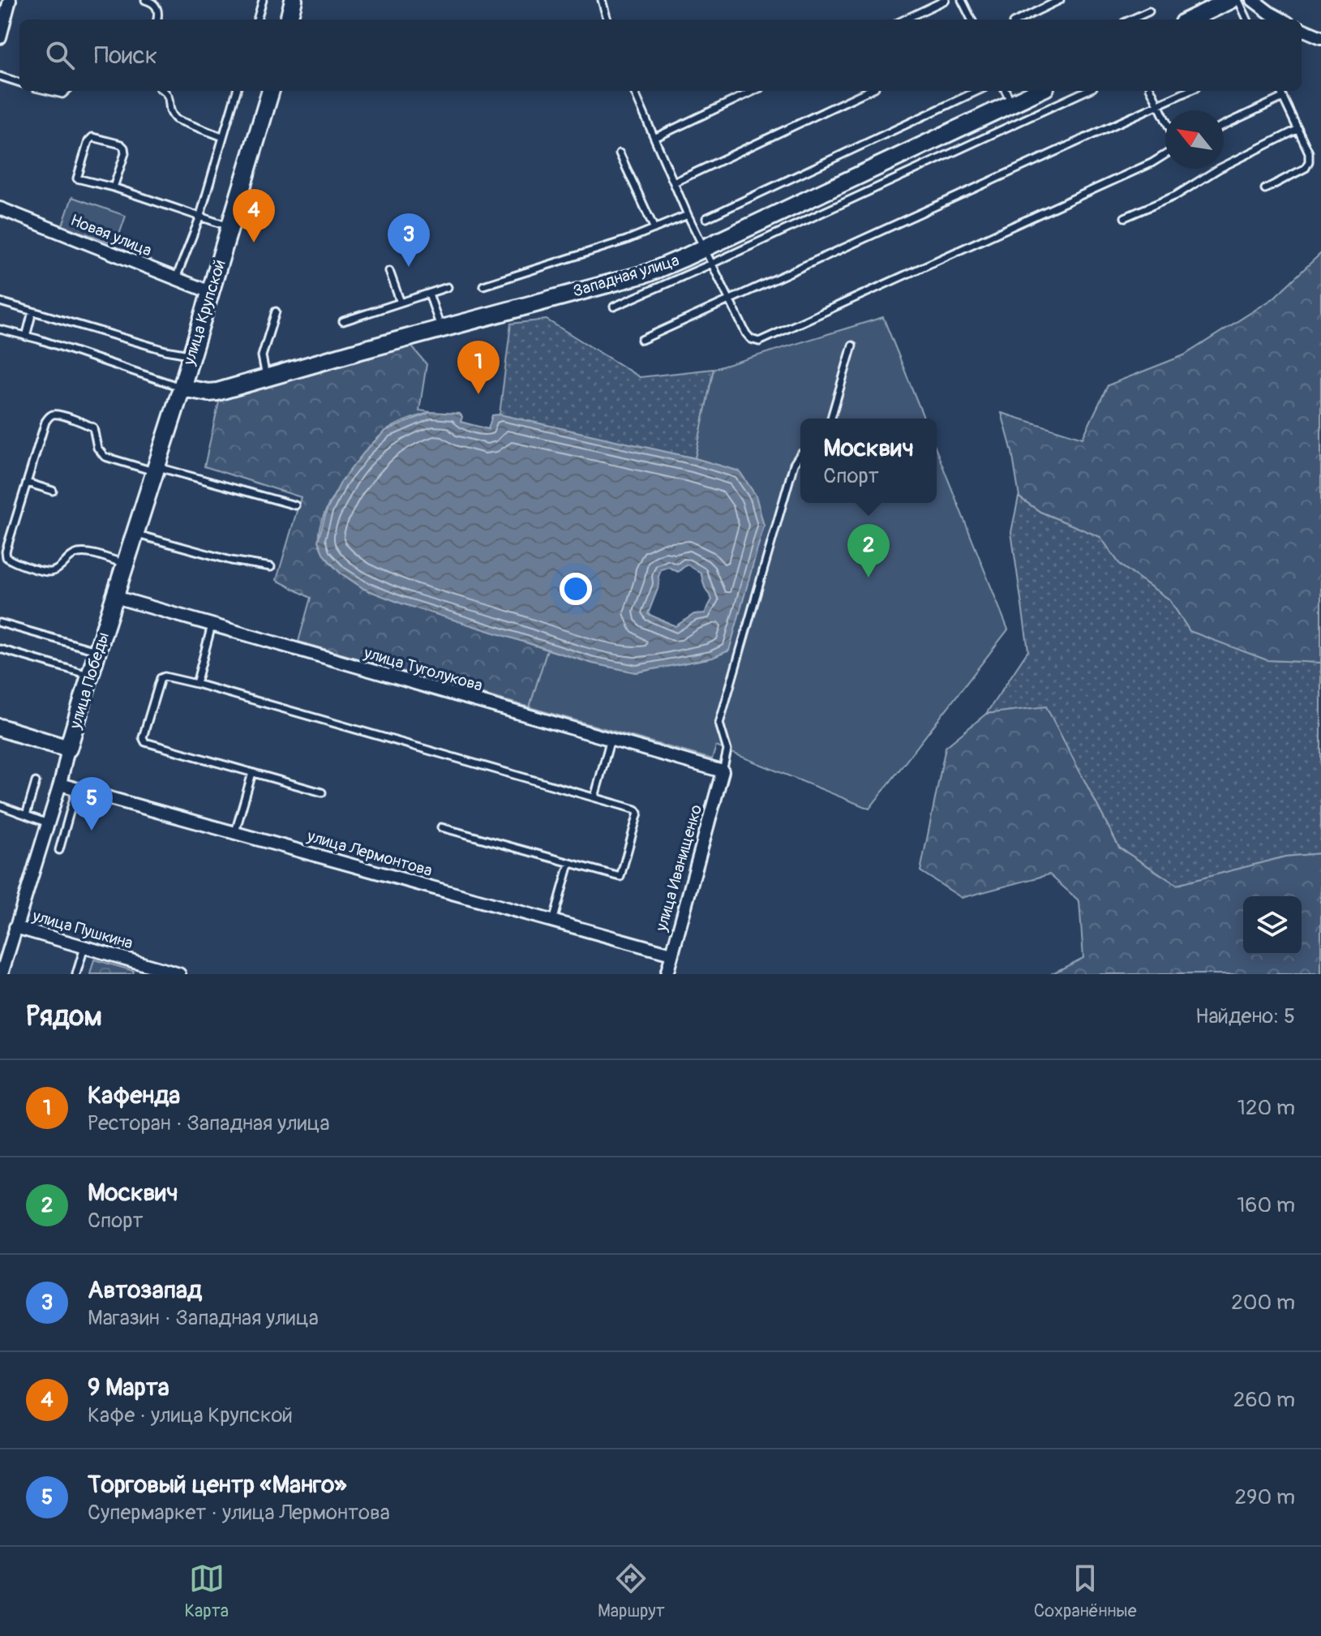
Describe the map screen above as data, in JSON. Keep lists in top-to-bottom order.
{
  "streets": {
    "street": [
      "Новая улица",
      "Западная улица",
      "улица Крупской",
      "улица Туголукова",
      "улица Победы",
      "улица Лермонтова",
      "улица Иванищенко",
      "улица Пушкина"
    ]
  },
  "crossings": [
    ["Новая улица", "улица Крупской"],
    ["Западная улица", "улица Крупской"],
    ["Западная улица", "улица Победы"],
    ["улица Крупской", "улица Победы"],
    ["улица Туголукова", "улица Победы"],
    ["улица Туголукова", "улица Иванищенко"],
    ["улица Победы", "улица Лермонтова"],
    ["улица Победы", "улица Пушкина"],
    ["улица Лермонтова", "улица Иванищенко"]
  ],
  "north": "top left",
  "page": {
    "search": "Поиск",
    "pins": [
      "4",
      "3",
      "1",
      "2",
      "5"
    ],
    "popup": ["Москвич", "Спорт"],
    "heading": ["Рядом", "Найдено: 5"],
    "list": [
      {
        "mark": "1",
        "name": "Кафенда",
        "note": "Ресторан · Западная улица",
        "value": "120 m"
      },
      {
        "mark": "2",
        "name": "Москвич",
        "note": "Спорт",
        "value": "160 m"
      },
      {
        "mark": "3",
        "name": "Автозапад",
        "note": "Магазин · Западная улица",
        "value": "200 m"
      },
      {
        "mark": "4",
        "name": "9 Марта",
        "note": "Кафе · улица Крупской",
        "value": "260 m"
      },
      {
        "mark": "5",
        "name": "Торговый центр «Манго»",
        "note": "Супермаркет · улица Лермонтова",
        "value": "290 m"
      }
    ],
    "nav": ["Карта", "Маршрут", "Сохранённые"]
  }
}
